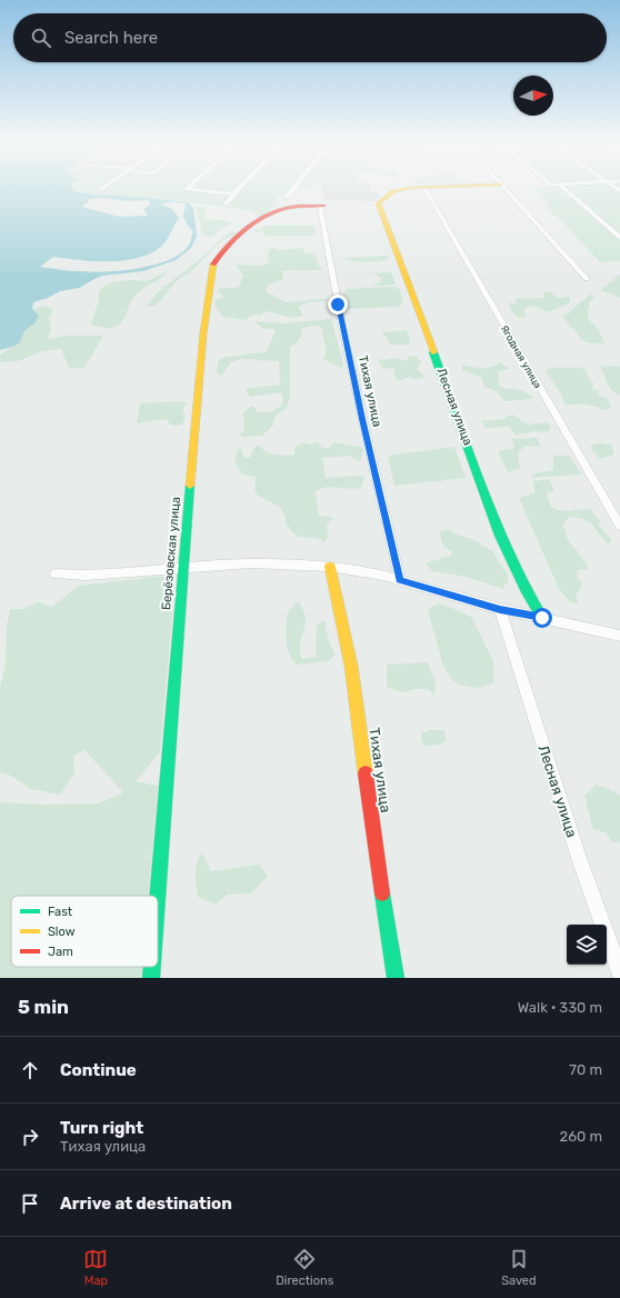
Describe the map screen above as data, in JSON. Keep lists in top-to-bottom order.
{
  "streets": {
    "street": [
      "Ягодная улица",
      "Тихая улица",
      "Лесная улица",
      "Берёзовская улица"
    ]
  },
  "crossings": [
    ["Ягодная улица", "Лесная улица"],
    ["Тихая улица", "Берёзовская улица"]
  ],
  "legend": ["Fast", "Slow", "Jam"],
  "north": "right",
  "page": {
    "search": "Search here",
    "heading": ["5 min", "Walk · 330 m"],
    "list": [
      ["Continue", "70 m"],
      ["Turn right", "Тихая улица", "260 m"],
      "Arrive at destination"
    ],
    "nav": ["Map", "Directions", "Saved"]
  }
}
